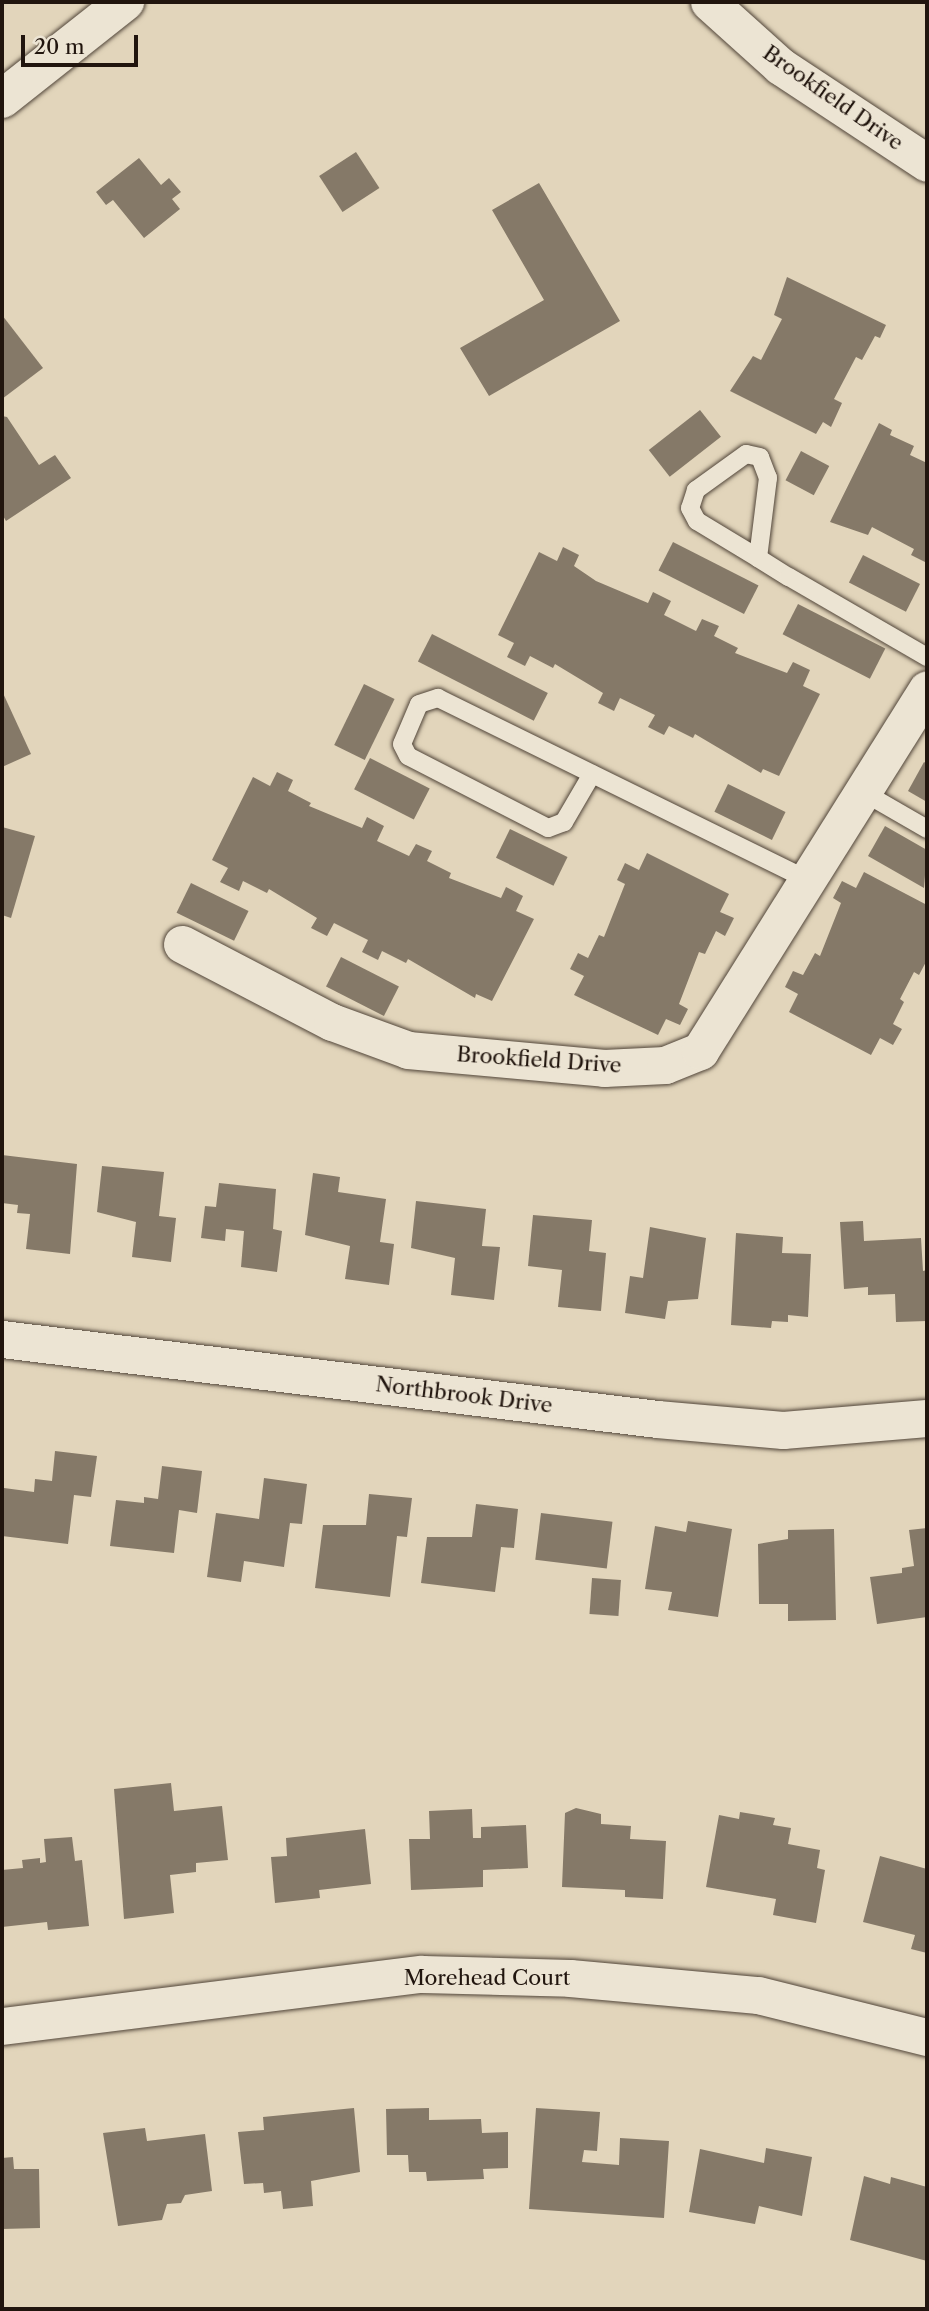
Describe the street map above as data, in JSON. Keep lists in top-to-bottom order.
{
  "streets": {
    "street": ["Brookfield Drive", "Northbrook Drive", "Morehead Court"]
  },
  "scale_bar": "20 m"
}
